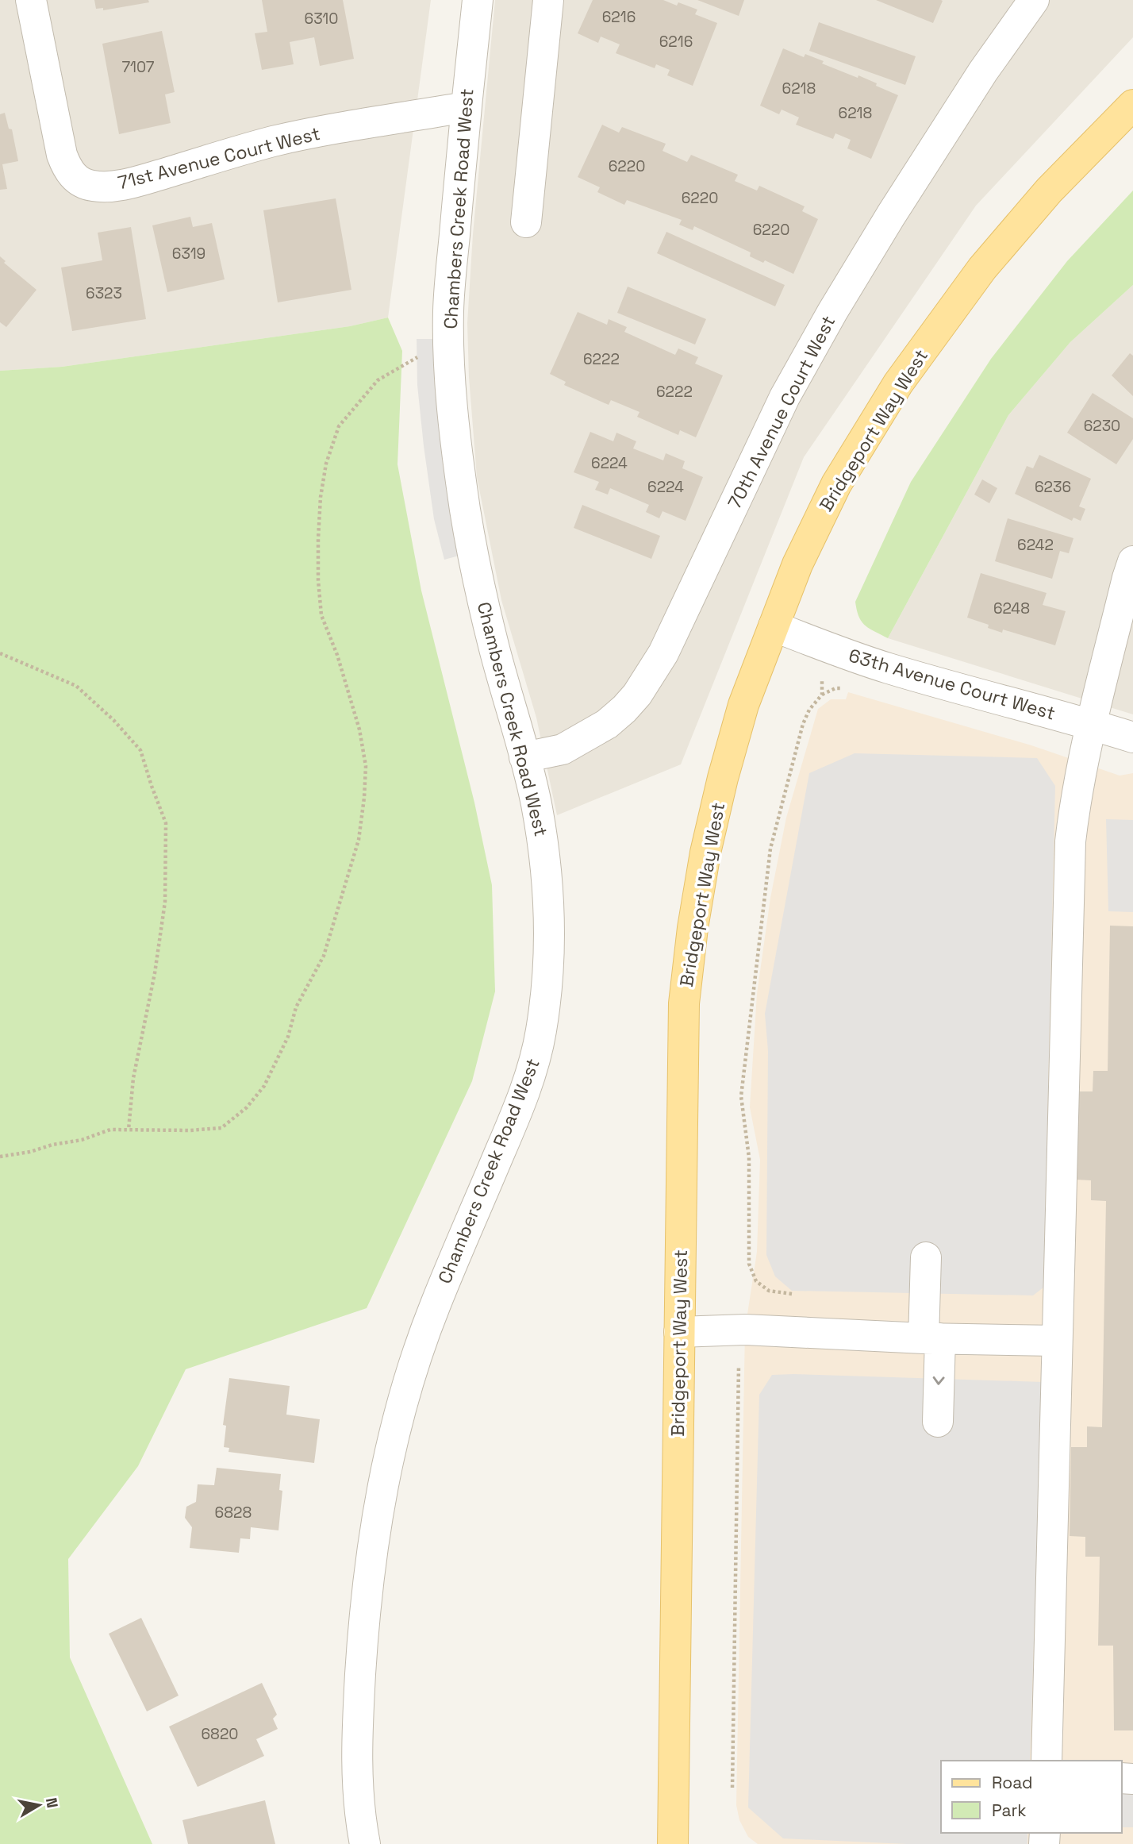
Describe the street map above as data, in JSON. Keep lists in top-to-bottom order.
{
  "streets": {
    "main road": ["Bridgeport Way West"],
    "street": [
      "71st Avenue Court West",
      "Chambers Creek Road West",
      "70th Avenue Court West",
      "63th Avenue Court West"
    ]
  },
  "crossings": [
    ["71st Avenue Court West", "Chambers Creek Road West"],
    ["Chambers Creek Road West", "70th Avenue Court West"],
    ["Bridgeport Way West", "63th Avenue Court West"]
  ],
  "house_numbers": [
    "6216",
    "6310",
    "6216",
    "7107",
    "6218",
    "6218",
    "6220",
    "6220",
    "6220",
    "6319",
    "6323",
    "6222",
    "6222",
    "6230",
    "6224",
    "6224",
    "6236",
    "6242",
    "6248",
    "6828",
    "6820"
  ],
  "legend": ["Road", "Park"],
  "north": "right"
}
